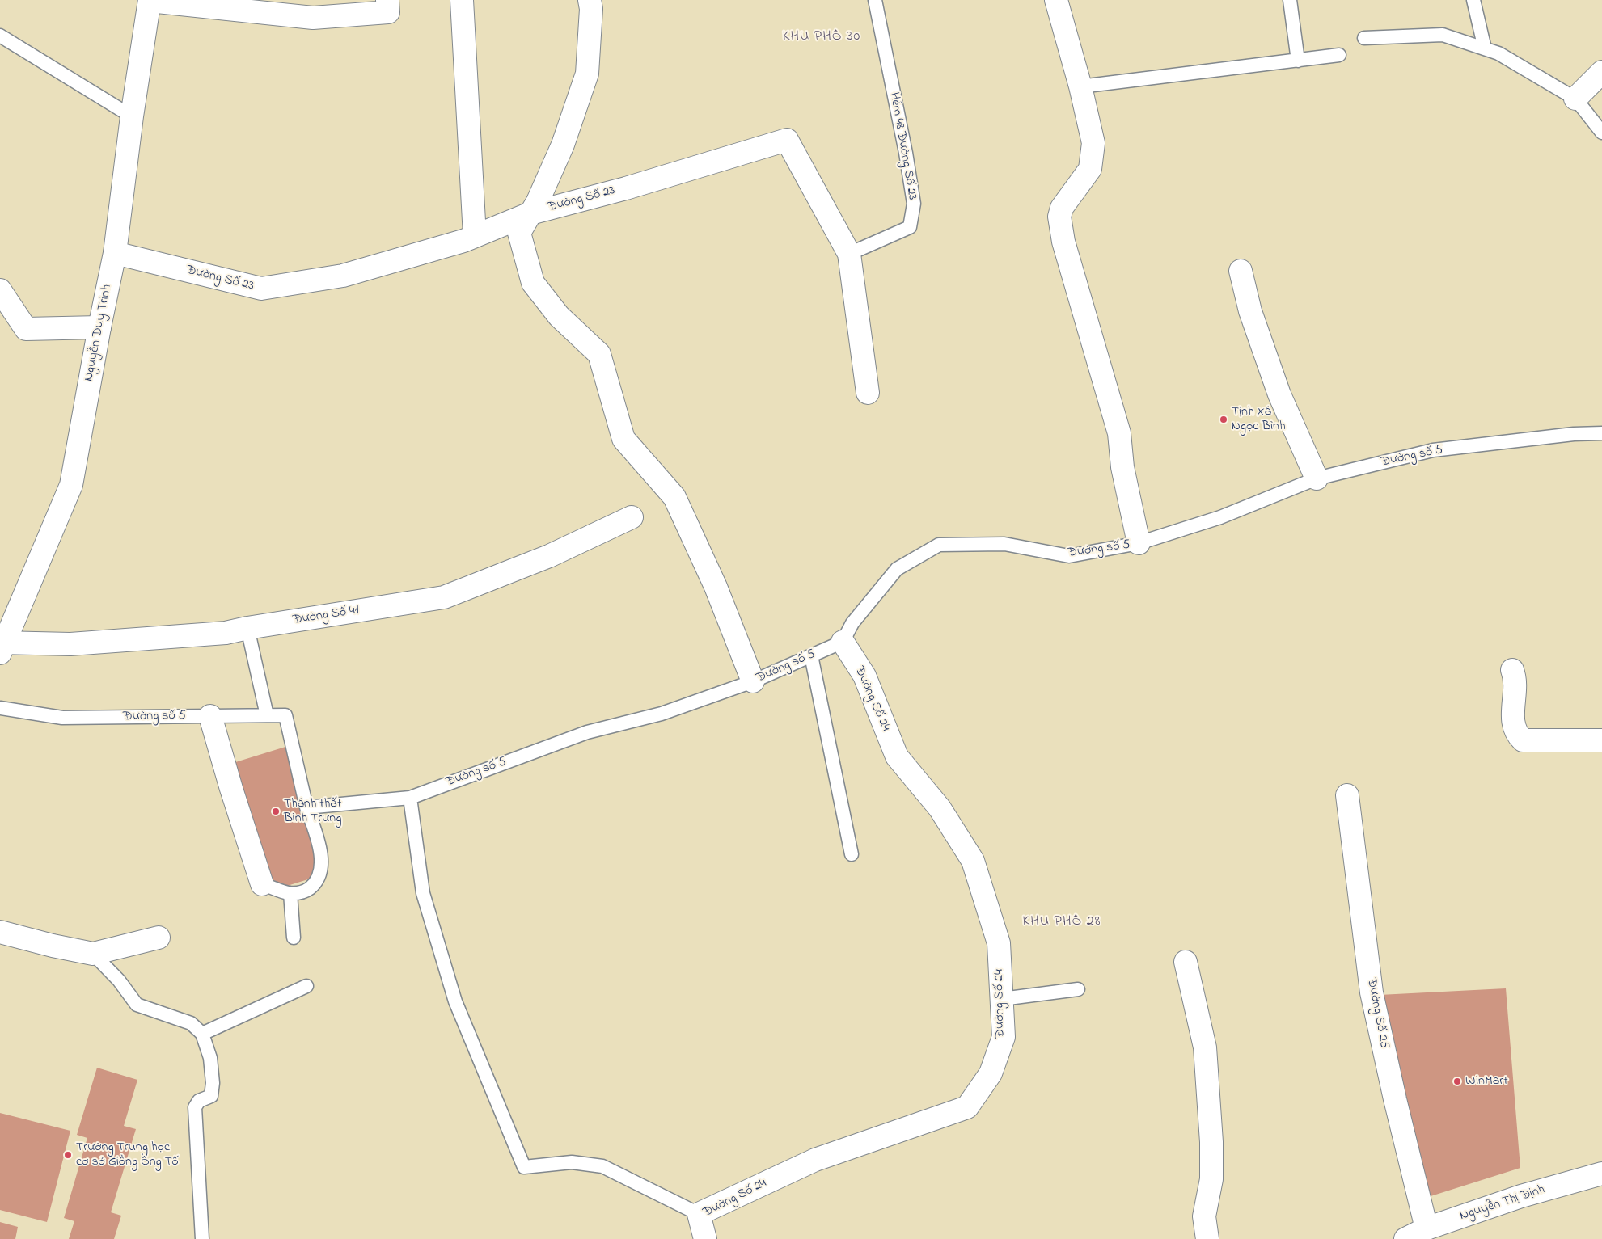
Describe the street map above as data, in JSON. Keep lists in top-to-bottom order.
{
  "streets": {
    "street": [
      "Đường Số 23",
      "Nguyễn Duy Trinh",
      "Đường Số 41",
      "Đường Số 24",
      "Đường Số 25",
      "Nguyễn Thị Định"
    ],
    "lane": ["Hẻm 48 Đường Số 23", "Đường số 5"]
  },
  "crossings": [
    ["Hẻm 48 Đường Số 23", "Đường Số 23"],
    ["Đường Số 23", "Nguyễn Duy Trinh"],
    ["Nguyễn Duy Trinh", "Đường Số 41"],
    ["Đường số 5", "Đường Số 24"],
    ["Đường Số 25", "Nguyễn Thị Định"]
  ],
  "districts": ["KHU PHỐ 30", "KHU PHỐ 28"],
  "places": [
    "Tịnh Xá Ngọc Bình",
    "Thánh thất Bình Trưng",
    "WinMart",
    "Trường Trung học cơ sở Giồng Ông Tố"
  ]
}
